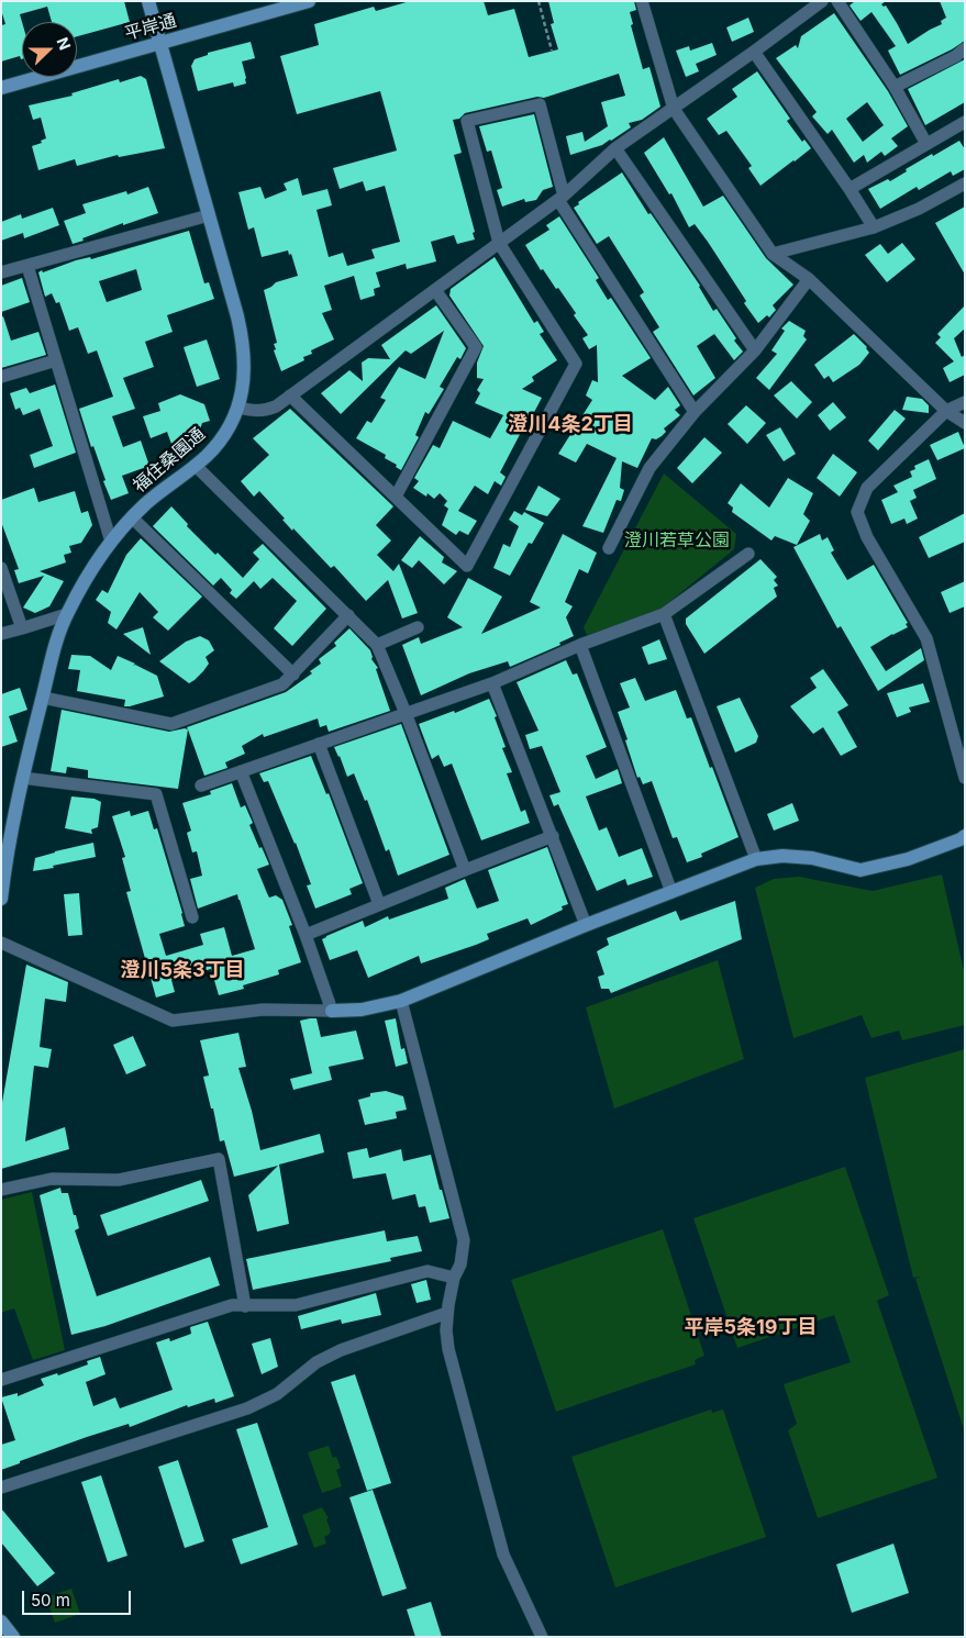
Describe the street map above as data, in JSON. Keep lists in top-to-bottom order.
{
  "streets": {
    "street": ["平岸通", "福住桑園通"]
  },
  "crossings": [
    ["平岸通", "福住桑園通"]
  ],
  "districts": ["澄川4条2丁目", "澄川5条3丁目", "平岸5条19丁目"],
  "parks": ["澄川若草公園"],
  "scale_bar": "50 m",
  "north": "right"
}
